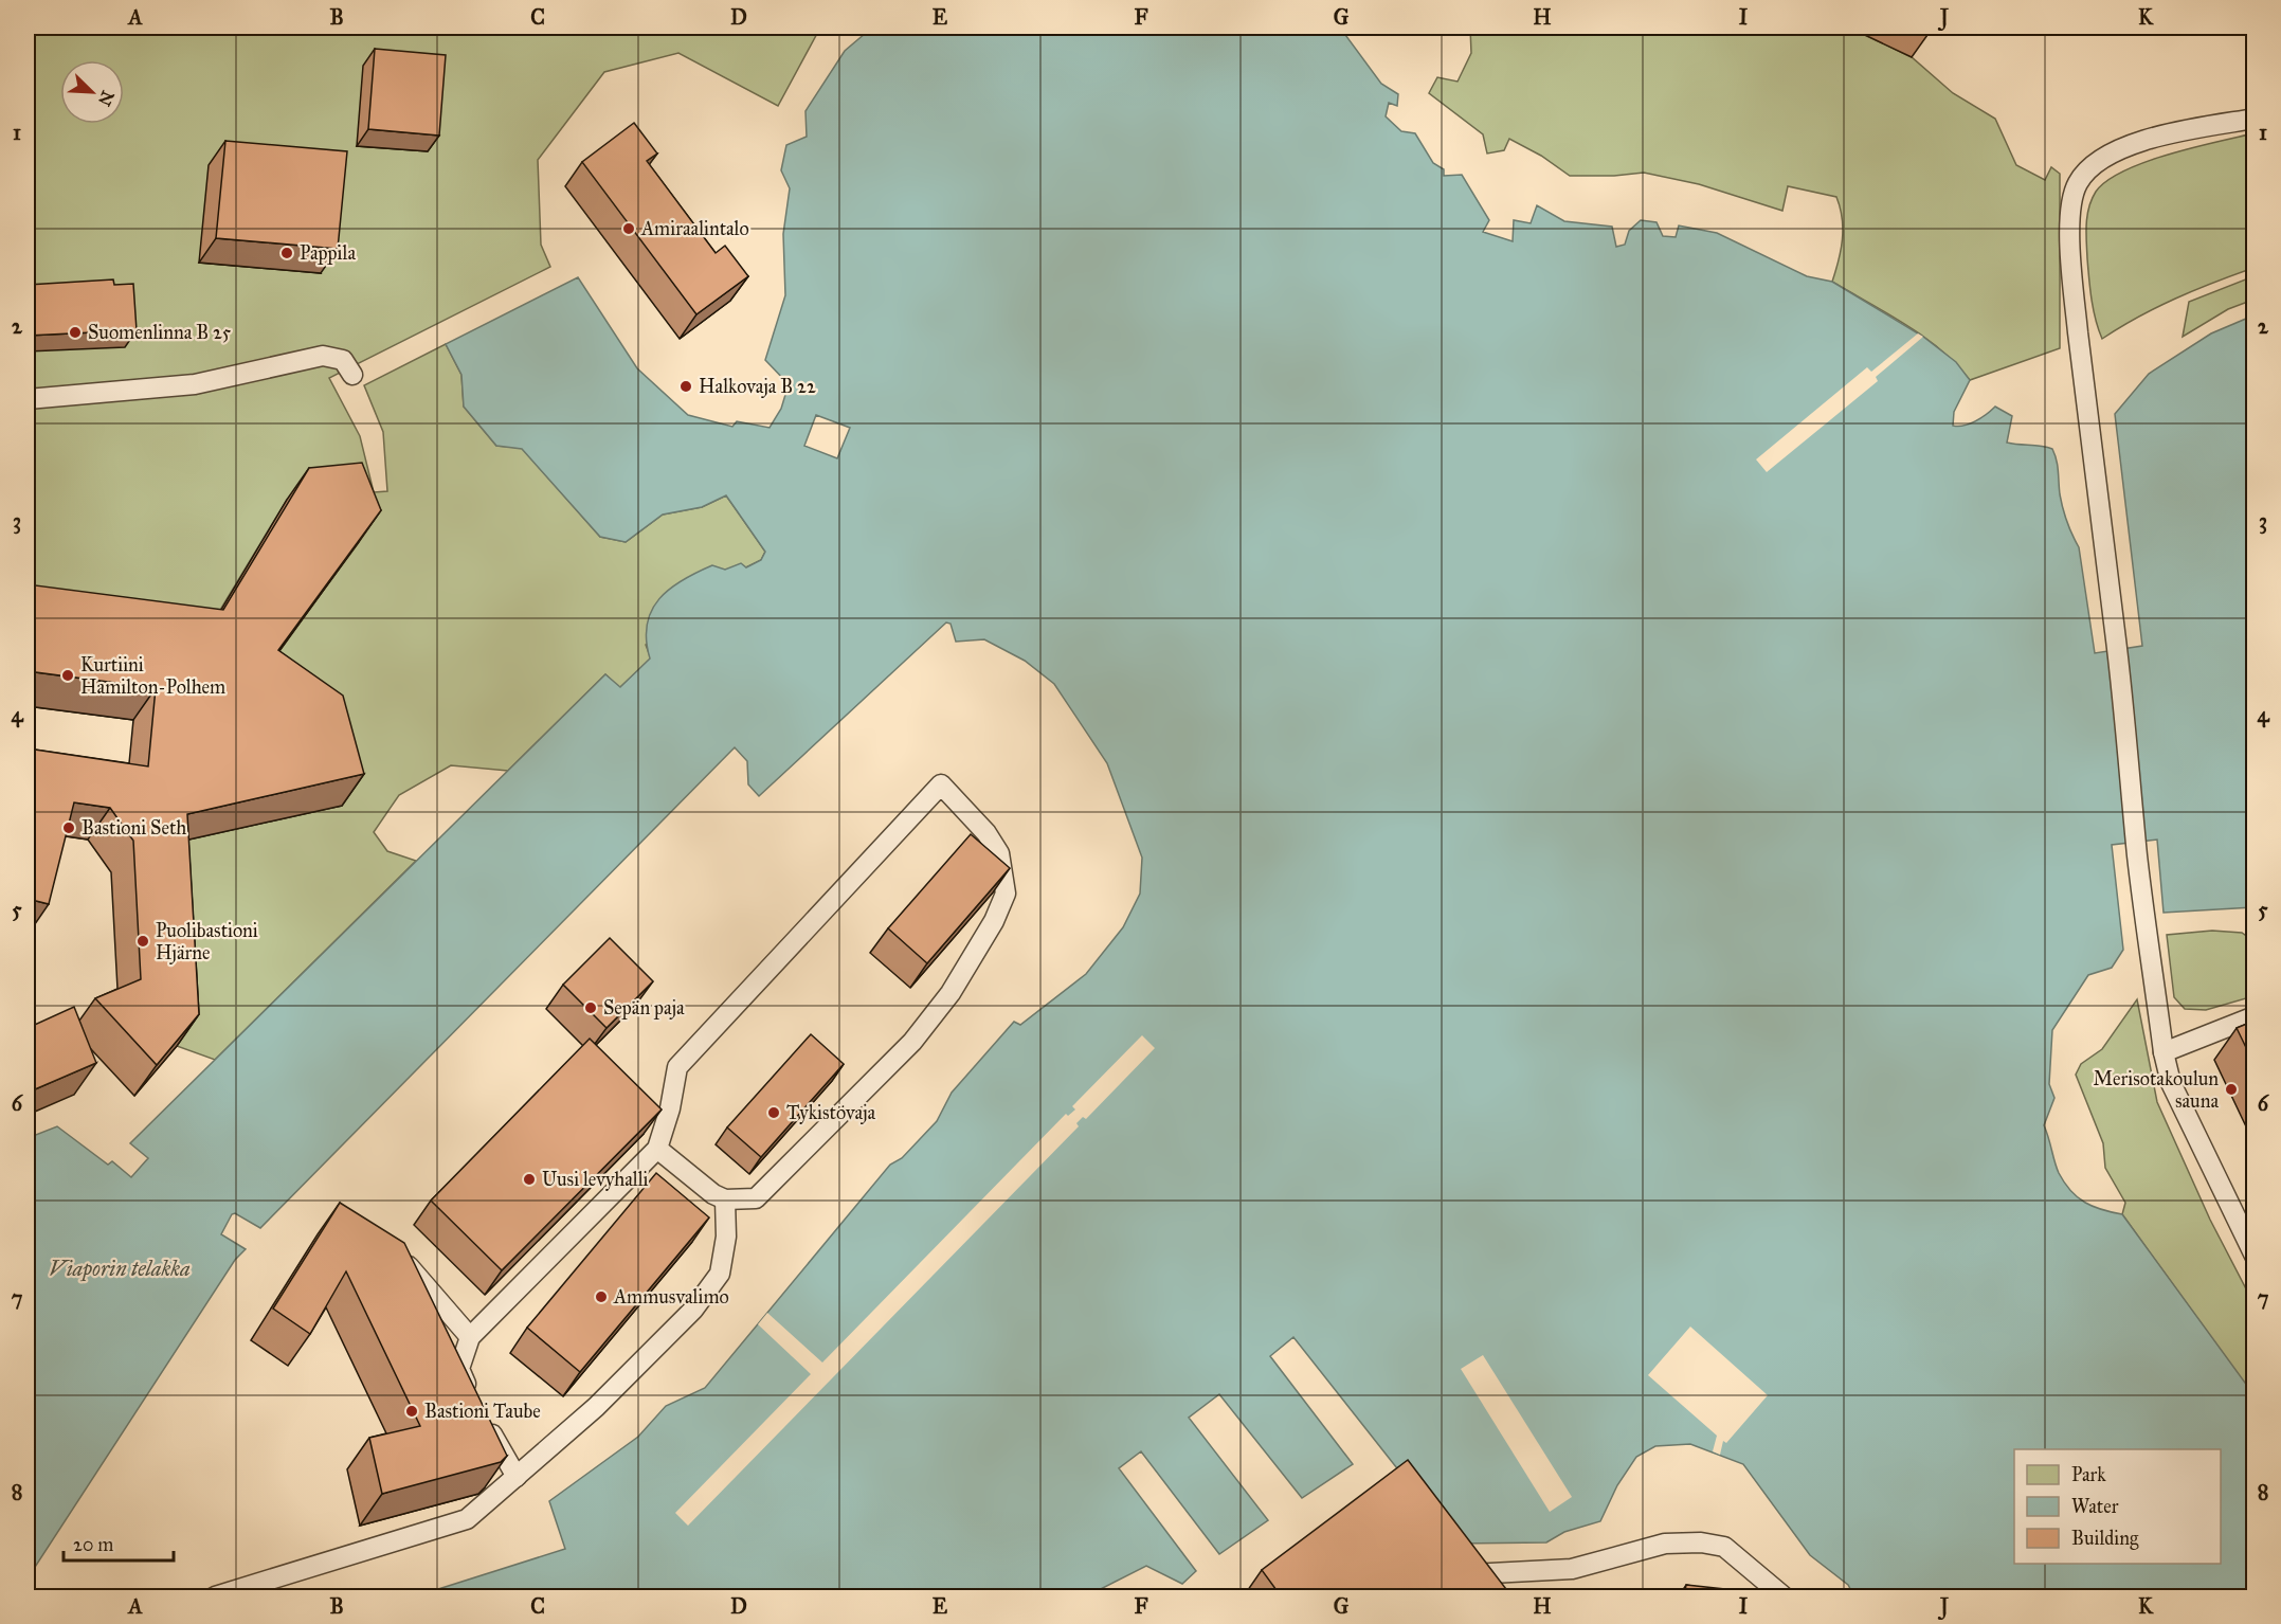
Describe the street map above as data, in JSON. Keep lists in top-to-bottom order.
{
  "water": ["Viaporin telakka"],
  "places": [
    "Amiraalintalo",
    "Pappila",
    "Suomenlinna B 25",
    "Halkovaja B 22",
    "Kurtiini Hamilton-Polhem",
    "Bastioni Seth",
    "Puolibastioni Hjärne",
    "Sepän paja",
    "Merisotakoulun sauna",
    "Tykistövaja",
    "Uusi levyhalli",
    "Ammusvalimo",
    "Bastioni Taube"
  ],
  "legend": ["Park", "Water", "Building"],
  "scale_bar": "20 m",
  "north": "bottom right",
  "grid": {
    "columns": [
      "A",
      "B",
      "C",
      "D",
      "E",
      "F",
      "G",
      "H",
      "I",
      "J",
      "K"
    ],
    "rows": [
      "1",
      "2",
      "3",
      "4",
      "5",
      "6",
      "7",
      "8"
    ]
  }
}
